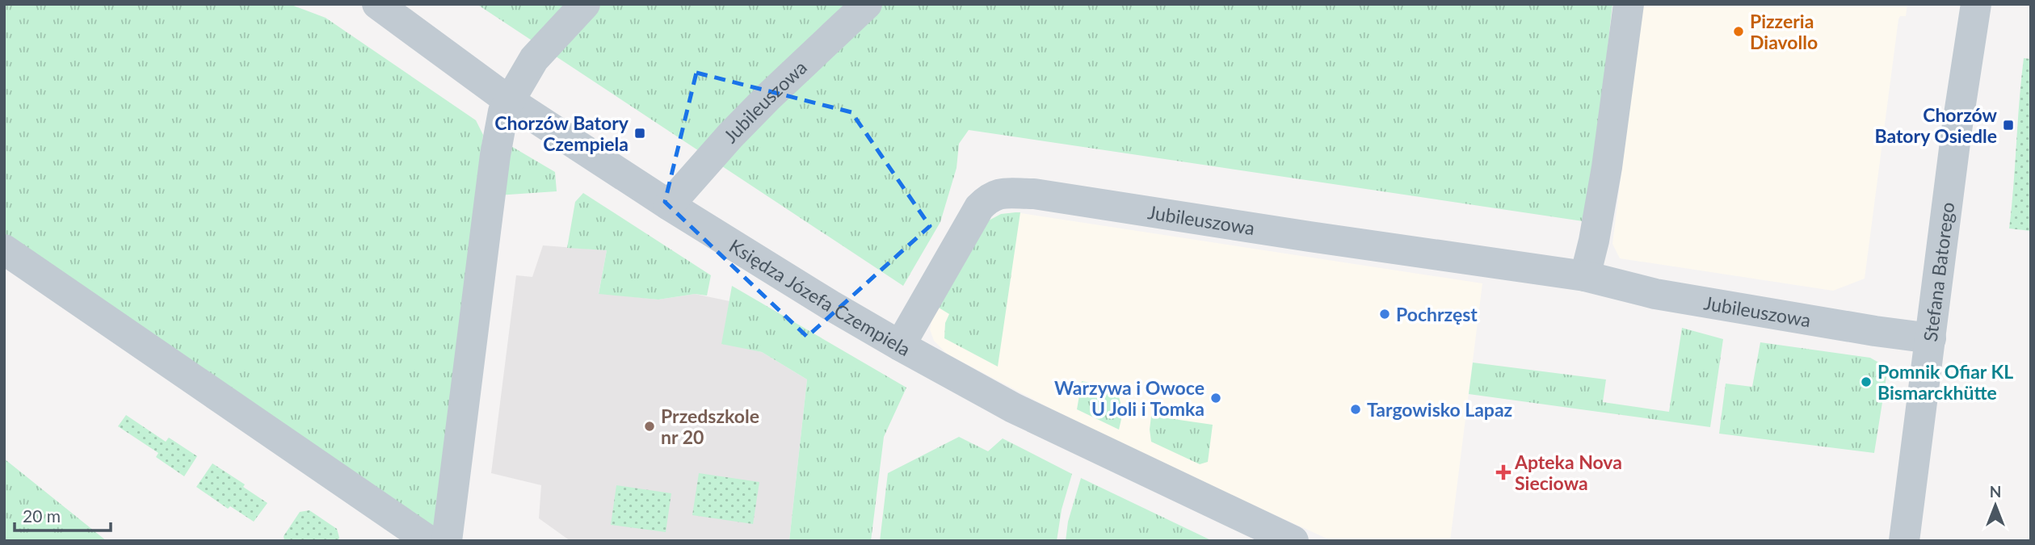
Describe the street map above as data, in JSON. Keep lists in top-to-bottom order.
{
  "streets": {
    "street": ["Jubileuszowa", "Stefana Batorego", "Księdza Józefa Czempiela"]
  },
  "crossings": [
    ["Jubileuszowa", "Stefana Batorego"],
    ["Jubileuszowa", "Księdza Józefa Czempiela"]
  ],
  "places": {
    "other": [
      "Pizzeria Diavollo",
      "Pochrzęst",
      "Pomnik Ofiar KL Bismarckhütte",
      "Warzywa i Owoce U Joli i Tomka",
      "Targowisko Lapaz",
      "Przedszkole nr 20"
    ],
    "transit": ["Chorzów Batory Osiedle", "Chorzów Batory Czempiela"],
    "health": ["Apteka Nova Sieciowa"]
  },
  "scale_bar": "20 m",
  "north": "top"
}
